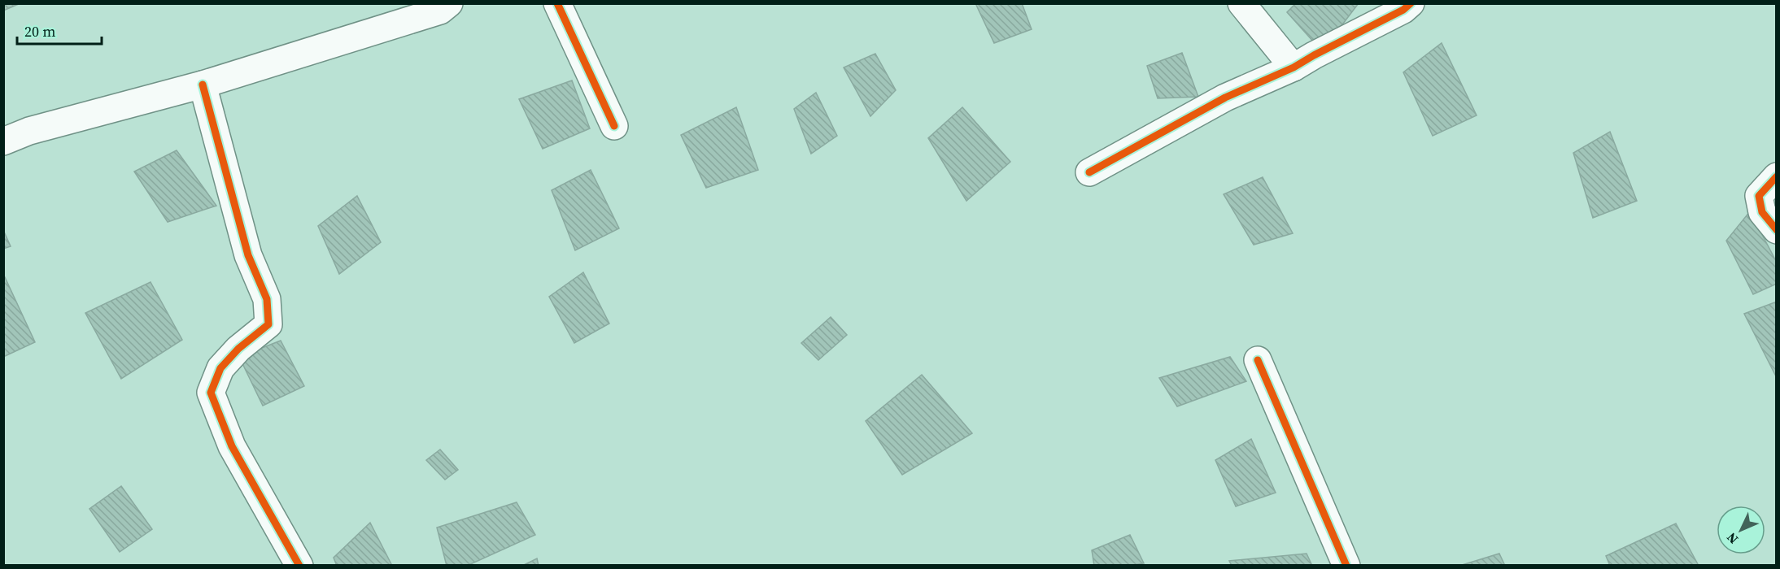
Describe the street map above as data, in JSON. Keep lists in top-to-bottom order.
{
  "scale_bar": "20 m",
  "north": "bottom left"
}
